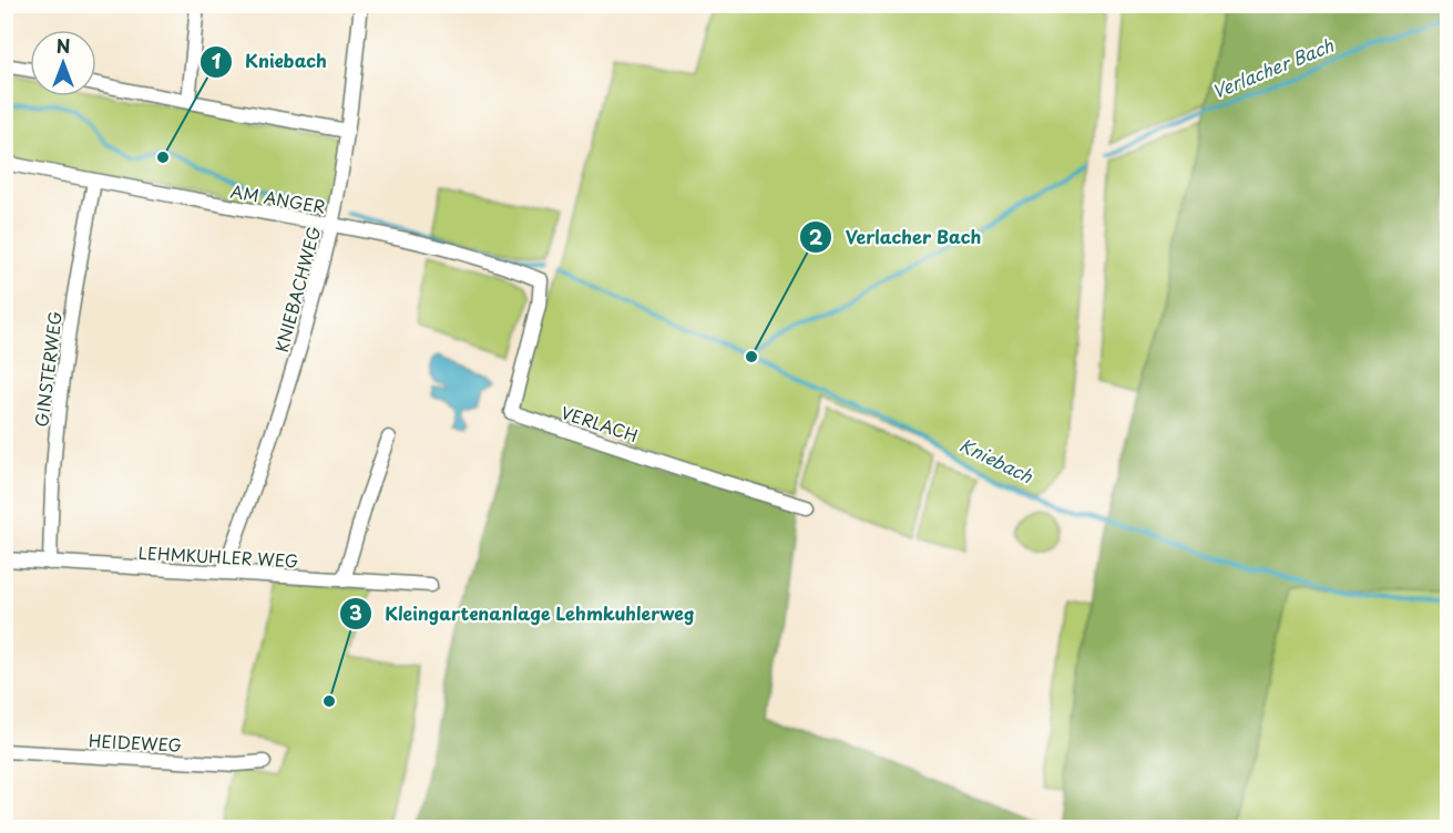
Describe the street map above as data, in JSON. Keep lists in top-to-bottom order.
{
  "streets": {
    "street": [
      "AM ANGER",
      "KNIEBACHWEG",
      "GINSTERWEG",
      "VERLACH",
      "LEHMKUHLER WEG",
      "HEIDEWEG"
    ]
  },
  "crossings": [
    ["AM ANGER", "KNIEBACHWEG"],
    ["AM ANGER", "GINSTERWEG"],
    ["AM ANGER", "VERLACH"],
    ["KNIEBACHWEG", "LEHMKUHLER WEG"],
    ["GINSTERWEG", "LEHMKUHLER WEG"]
  ],
  "water": ["Verlacher Bach", "Kniebach"],
  "places": ["Kniebach", "Verlacher Bach", "Kleingartenanlage Lehmkuhlerweg"],
  "north": "top"
}
